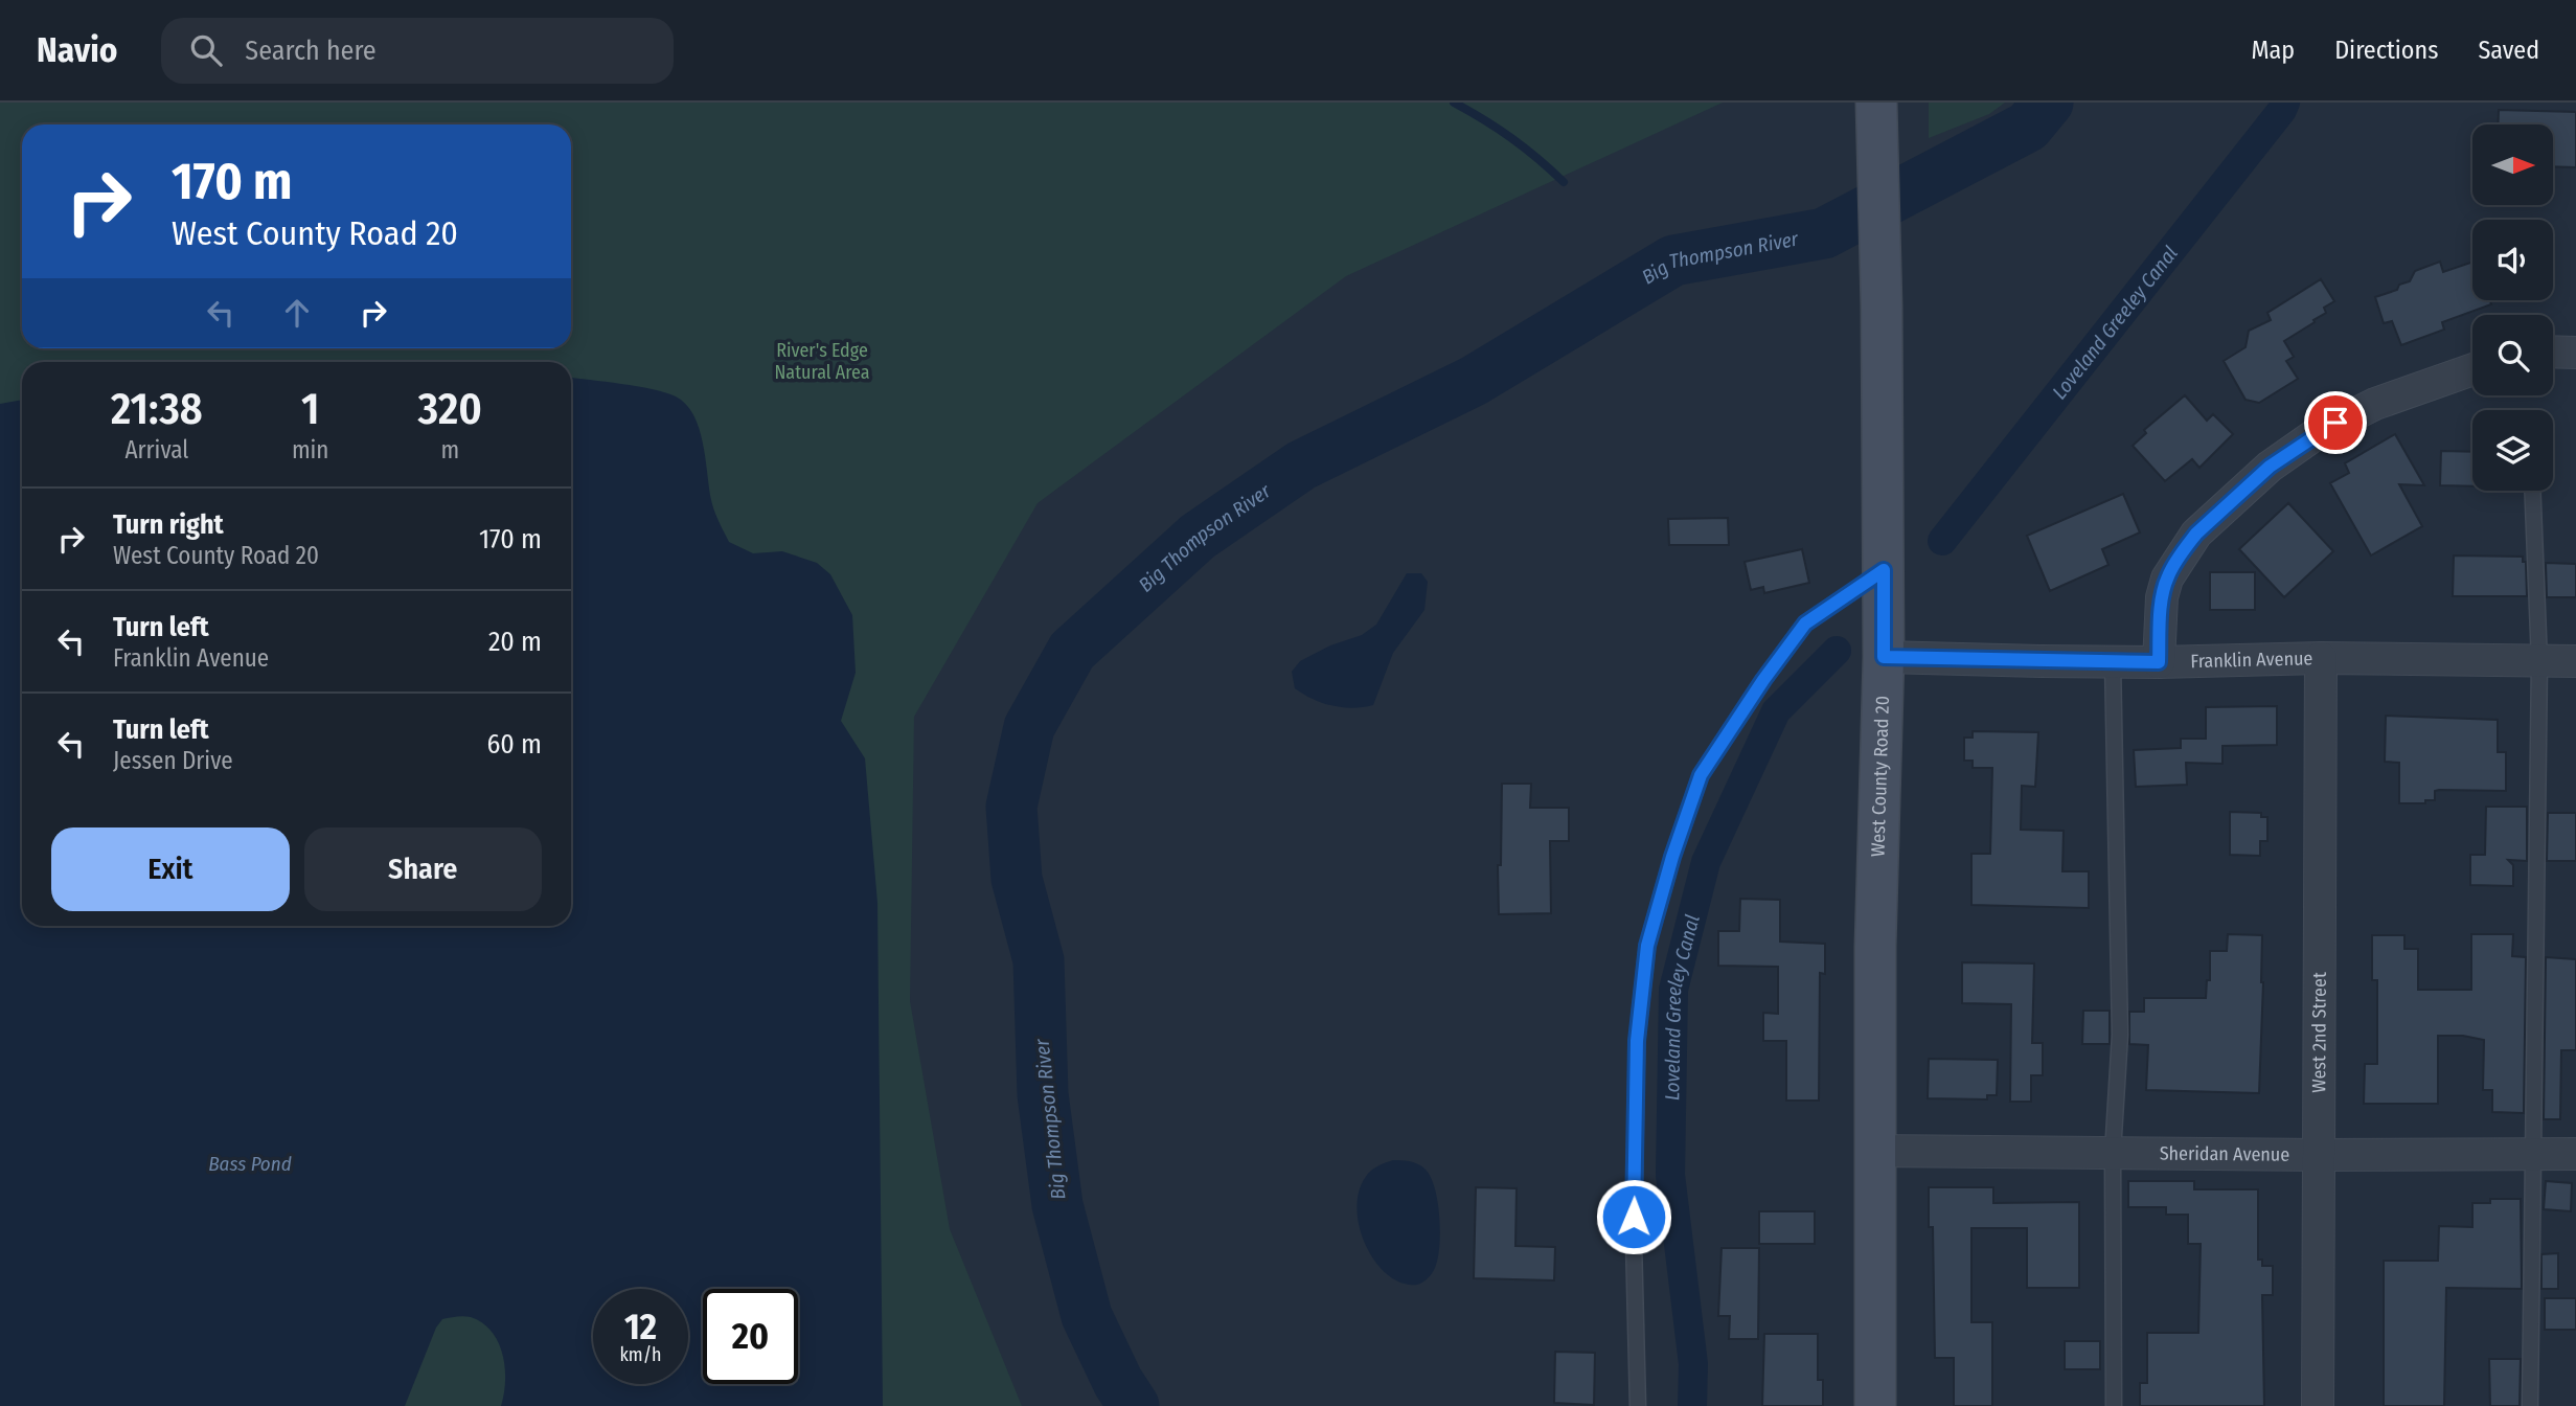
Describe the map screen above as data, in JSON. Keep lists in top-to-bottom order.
{
  "streets": {
    "main road": ["West County Road 20"],
    "street": ["Franklin Avenue", "West 2nd Street", "Sheridan Avenue"]
  },
  "crossings": [
    ["Franklin Avenue", "West County Road 20"],
    ["Franklin Avenue", "West 2nd Street"],
    ["West County Road 20", "Sheridan Avenue"],
    ["West 2nd Street", "Sheridan Avenue"]
  ],
  "water": ["Big Thompson River", "Loveland Greeley Canal", "Bass Pond"],
  "parks": ["River's Edge Natural Area"],
  "north": "right",
  "page": {
    "header": "Navio",
    "search": "Search here",
    "nav": ["Map", "Directions", "Saved"],
    "turn": ["170 m", "West County Road 20"],
    "eta": [
      "21:38",
      "Arrival",
      "1",
      "min",
      "320",
      "m"
    ],
    "list": [
      {
        "name": "Turn right",
        "note": "West County Road 20",
        "value": "170 m"
      },
      {
        "name": "Turn left",
        "note": "Franklin Avenue",
        "value": "20 m"
      },
      {
        "name": "Turn left",
        "note": "Jessen Drive",
        "value": "60 m"
      }
    ],
    "buttons": ["Exit", "Share"],
    "speed": "12 km/h",
    "limit": "20"
  }
}
